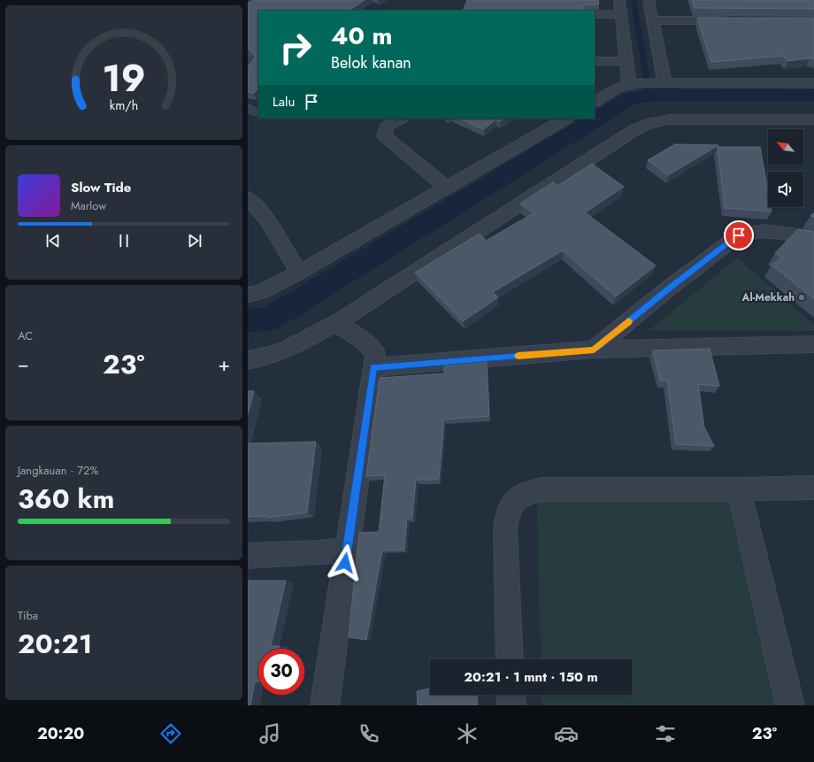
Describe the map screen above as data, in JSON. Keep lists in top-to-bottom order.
{
  "places": ["Al-Mekkah"],
  "north": "top left",
  "page": {
    "turn": ["40 m", "Belok kanan"],
    "then": "Lalu",
    "song": ["Slow Tide", "Marlow"],
    "tile": [
      "AC",
      ["Jangkauan · 72%", "360 km"],
      ["Tiba", "20:21"]
    ],
    "heat": ["−", "23°", "+"],
    "limit": "30",
    "trip": "20:21 · 1 mnt · 150 m",
    "tabs": ["20:20", "23°"],
    "gauge": ["19", "km/h"]
  }
}
